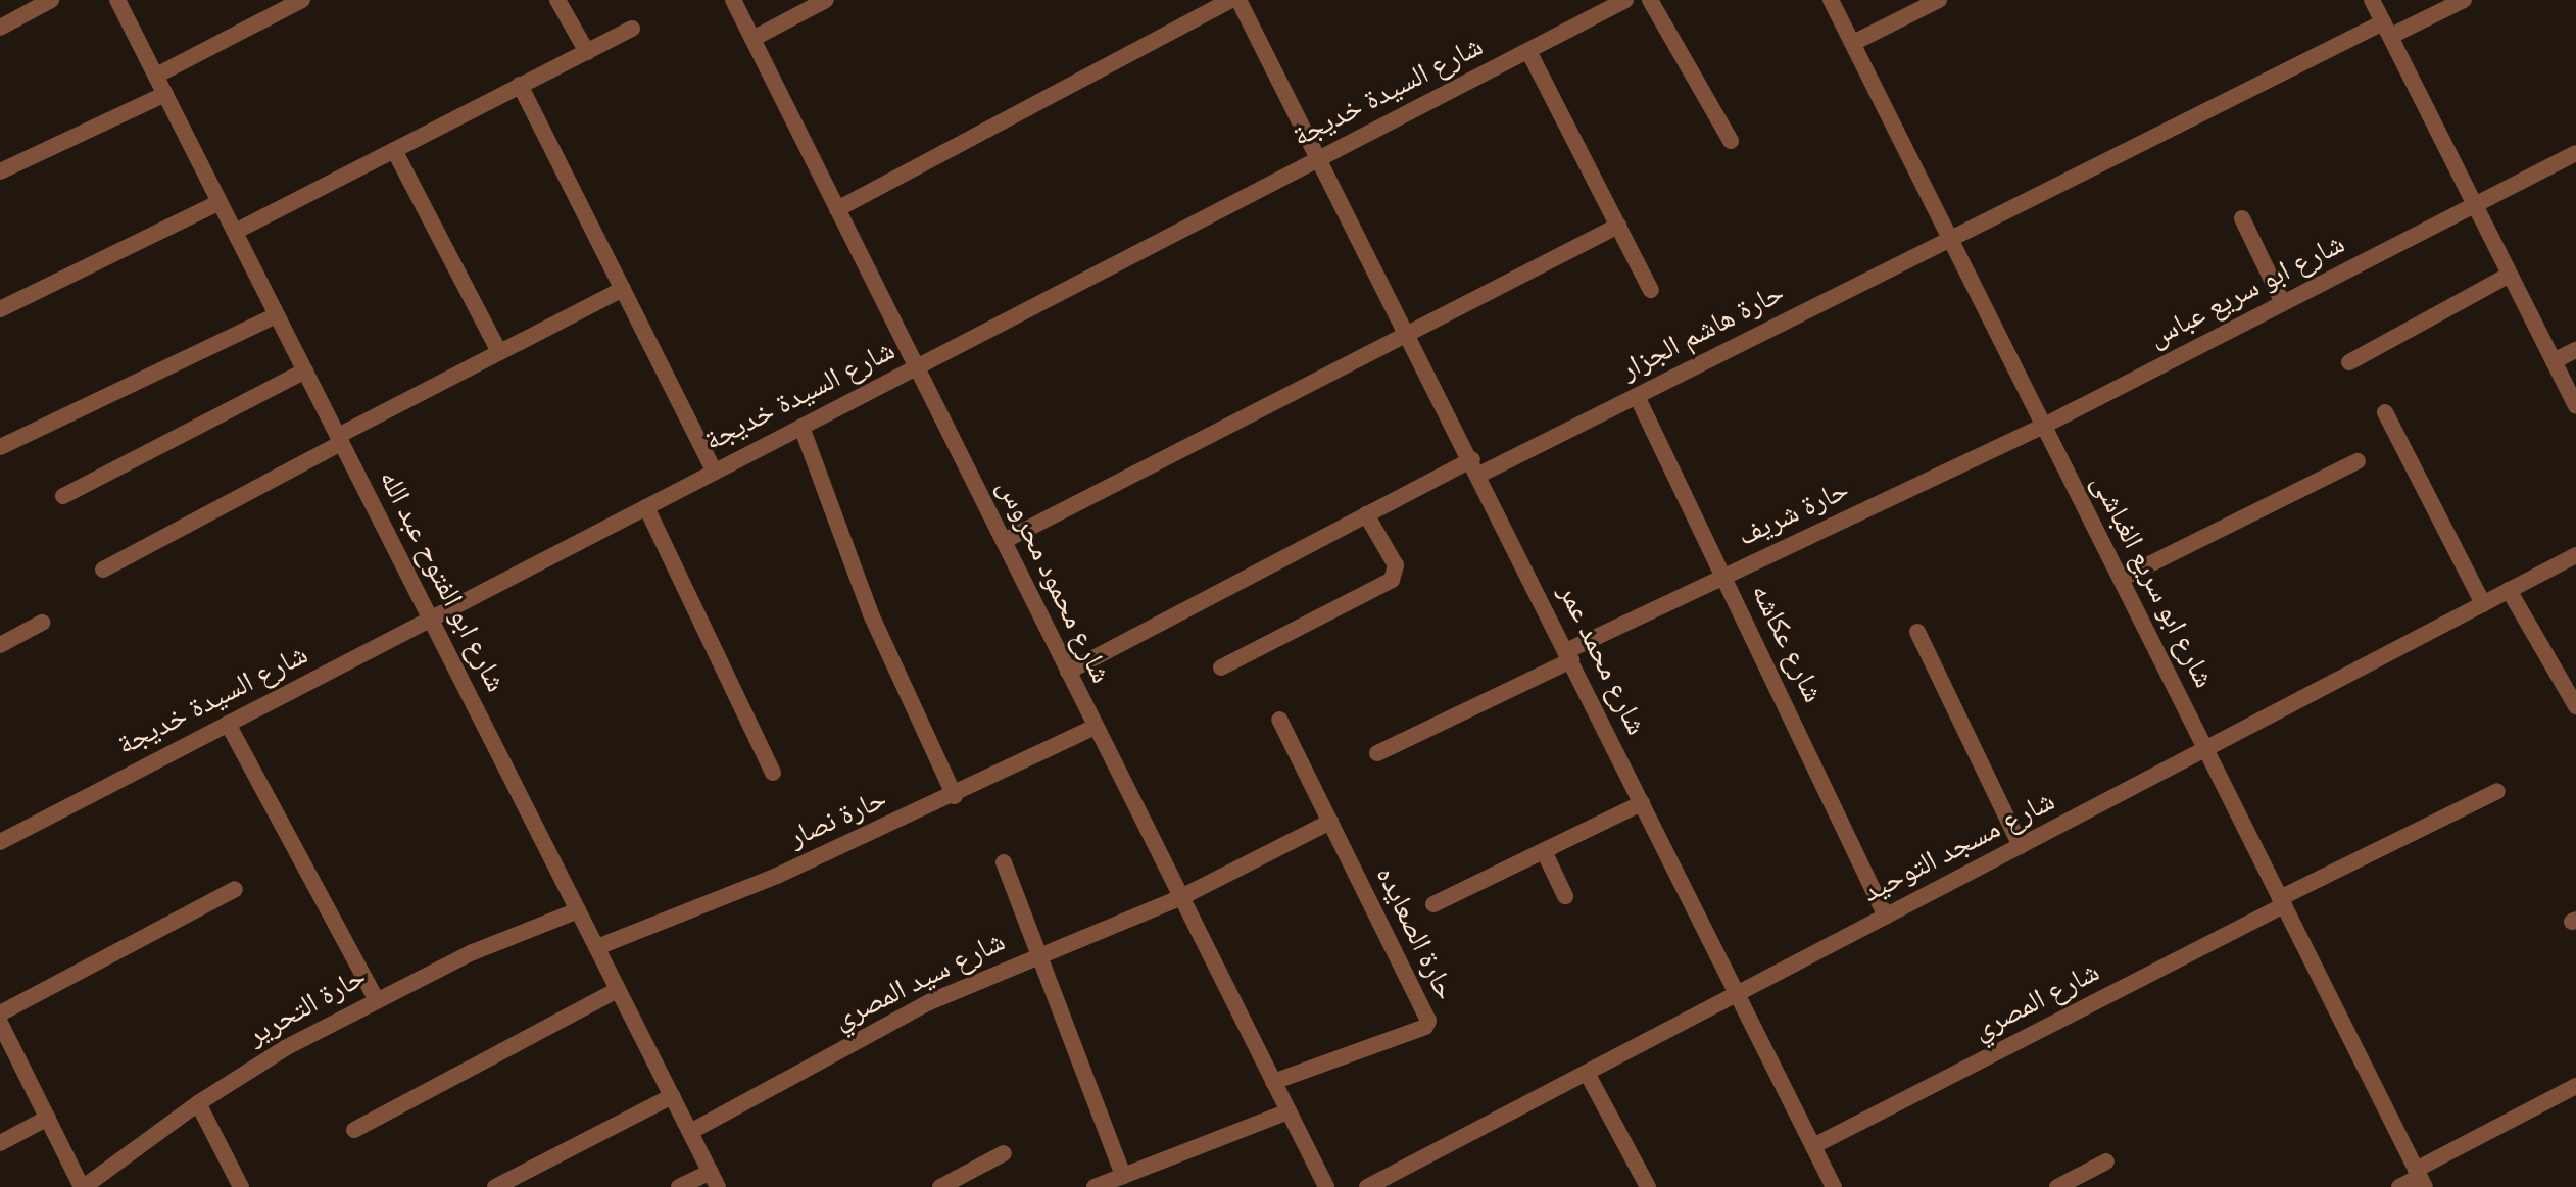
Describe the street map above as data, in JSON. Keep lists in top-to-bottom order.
{
  "streets": {
    "street": [
      "شارع السيدة خديجة",
      "شارع ابو سريع عباس",
      "حارة هاشم الجزار",
      "حارة شريف",
      "شارع ابو الفتوح عبد الله",
      "شارع محمود محروس",
      "شارع ابو سريع الغباشى",
      "شارع عكاشه",
      "شارع محمد عمر",
      "حارة نصار",
      "شارع مسجد التوحيد",
      "حارة الصعايده",
      "شارع سيد المصري",
      "شارع المصري",
      "حارة التحرير"
    ]
  },
  "crossings": [
    ["شارع السيدة خديجة", "شارع ابو الفتوح عبد الله"],
    ["شارع السيدة خديجة", "شارع محمود محروس"],
    ["شارع السيدة خديجة", "شارع محمد عمر"],
    ["شارع ابو سريع عباس", "حارة شريف"],
    ["شارع ابو سريع عباس", "شارع ابو سريع الغباشى"],
    ["حارة هاشم الجزار", "شارع محمود محروس"],
    ["حارة هاشم الجزار", "شارع ابو سريع الغباشى"],
    ["حارة هاشم الجزار", "شارع عكاشه"],
    ["حارة هاشم الجزار", "شارع محمد عمر"],
    ["حارة شريف", "شارع ابو سريع الغباشى"],
    ["حارة شريف", "شارع عكاشه"],
    ["حارة شريف", "شارع محمد عمر"],
    ["شارع ابو الفتوح عبد الله", "حارة نصار"],
    ["شارع ابو الفتوح عبد الله", "شارع سيد المصري"],
    ["شارع ابو الفتوح عبد الله", "حارة التحرير"],
    ["شارع محمود محروس", "حارة نصار"],
    ["شارع محمود محروس", "حارة الصعايده"],
    ["شارع محمود محروس", "شارع سيد المصري"],
    ["شارع ابو سريع الغباشى", "شارع مسجد التوحيد"],
    ["شارع ابو سريع الغباشى", "شارع المصري"],
    ["شارع عكاشه", "شارع مسجد التوحيد"],
    ["شارع محمد عمر", "شارع مسجد التوحيد"],
    ["شارع محمد عمر", "شارع المصري"],
    ["حارة الصعايده", "شارع سيد المصري"]
  ]
}
